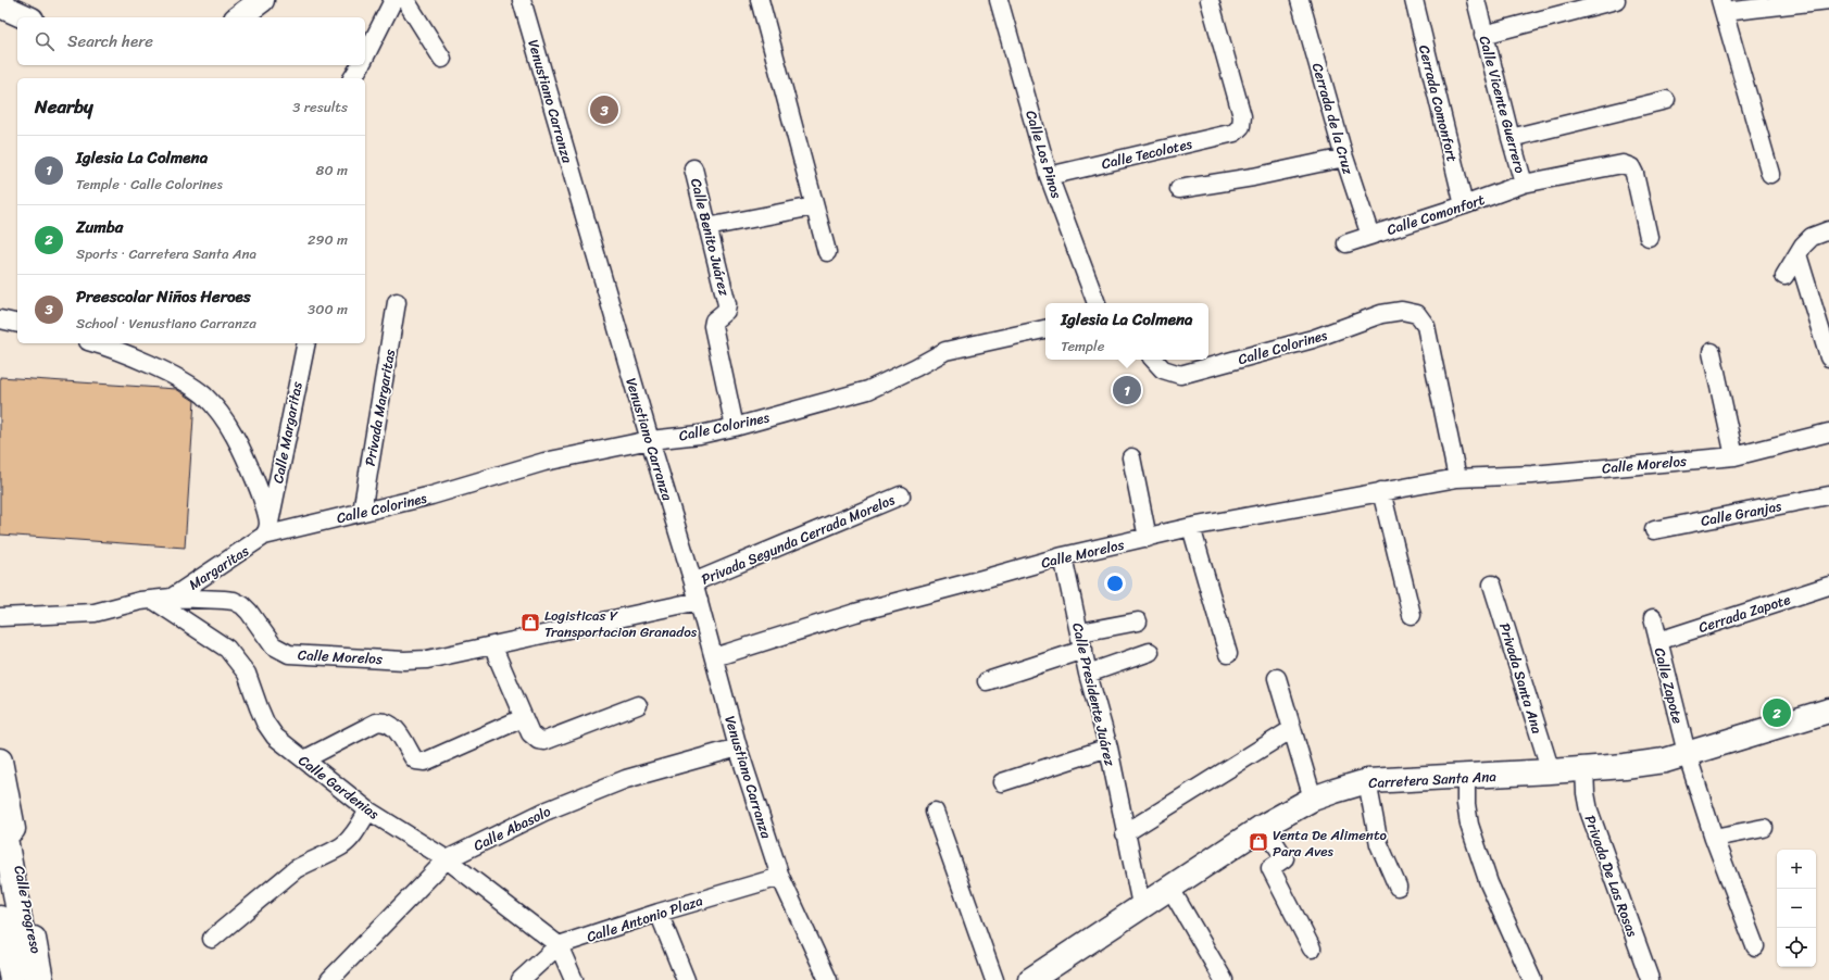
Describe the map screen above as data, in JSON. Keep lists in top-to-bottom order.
{
  "streets": {
    "main road": ["Carretera Santa Ana", "Calle Progreso"],
    "street": [
      "Venustiano Carranza",
      "Cerrada Comonfort",
      "Calle Vicente Guerrero",
      "Cerrada de la Cruz",
      "Calle Tecolotes",
      "Calle Los Pinos",
      "Calle Comonfort",
      "Calle Benito Juárez",
      "Calle Colorines",
      "Privada Margaritas",
      "Calle Margaritas",
      "Calle Morelos",
      "Calle Granjas",
      "Privada Segunda Cerrada Morelos",
      "Margaritas",
      "Cerrada Zapote",
      "Privada Santa Ana",
      "Calle Zapote",
      "Calle Presidente Juárez",
      "Calle Gardenias",
      "Calle Abasolo",
      "Privada De Las Rosas",
      "Calle Antonio Plaza"
    ]
  },
  "crossings": [
    ["Venustiano Carranza", "Calle Colorines"],
    ["Venustiano Carranza", "Calle Morelos"],
    ["Venustiano Carranza", "Privada Segunda Cerrada Morelos"],
    ["Venustiano Carranza", "Calle Abasolo"],
    ["Venustiano Carranza", "Calle Antonio Plaza"],
    ["Cerrada Comonfort", "Calle Comonfort"],
    ["Calle Vicente Guerrero", "Calle Comonfort"],
    ["Cerrada de la Cruz", "Calle Comonfort"],
    ["Calle Tecolotes", "Calle Los Pinos"],
    ["Calle Benito Juárez", "Calle Colorines"],
    ["Calle Colorines", "Privada Margaritas"],
    ["Calle Colorines", "Calle Margaritas"],
    ["Calle Colorines", "Calle Morelos"],
    ["Calle Colorines", "Margaritas"],
    ["Calle Margaritas", "Margaritas"],
    ["Calle Morelos", "Margaritas"],
    ["Calle Morelos", "Calle Presidente Juárez"],
    ["Calle Morelos", "Calle Gardenias"],
    ["Cerrada Zapote", "Calle Zapote"],
    ["Privada Santa Ana", "Carretera Santa Ana"],
    ["Calle Zapote", "Carretera Santa Ana"],
    ["Calle Presidente Juárez", "Carretera Santa Ana"],
    ["Carretera Santa Ana", "Privada De Las Rosas"],
    ["Calle Gardenias", "Calle Abasolo"],
    ["Calle Gardenias", "Calle Antonio Plaza"]
  ],
  "places": {
    "shop": ["Logisticas Y Transportacion Granados", "Venta De Alimento Para Aves"]
  },
  "page": {
    "search": "Search here",
    "heading": ["Nearby", "3 results"],
    "pins": ["3", "1", "2"],
    "list": [
      {
        "mark": "1",
        "name": "Iglesia La Colmena",
        "note": "Temple · Calle Colorines",
        "value": "80 m"
      },
      {
        "mark": "2",
        "name": "Zumba",
        "note": "Sports · Carretera Santa Ana",
        "value": "290 m"
      },
      {
        "mark": "3",
        "name": "Preescolar Niños Heroes",
        "note": "School · Venustiano Carranza",
        "value": "300 m"
      }
    ],
    "popup": ["Iglesia La Colmena", "Temple"],
    "map_buttons": ["+", "−"]
  }
}
